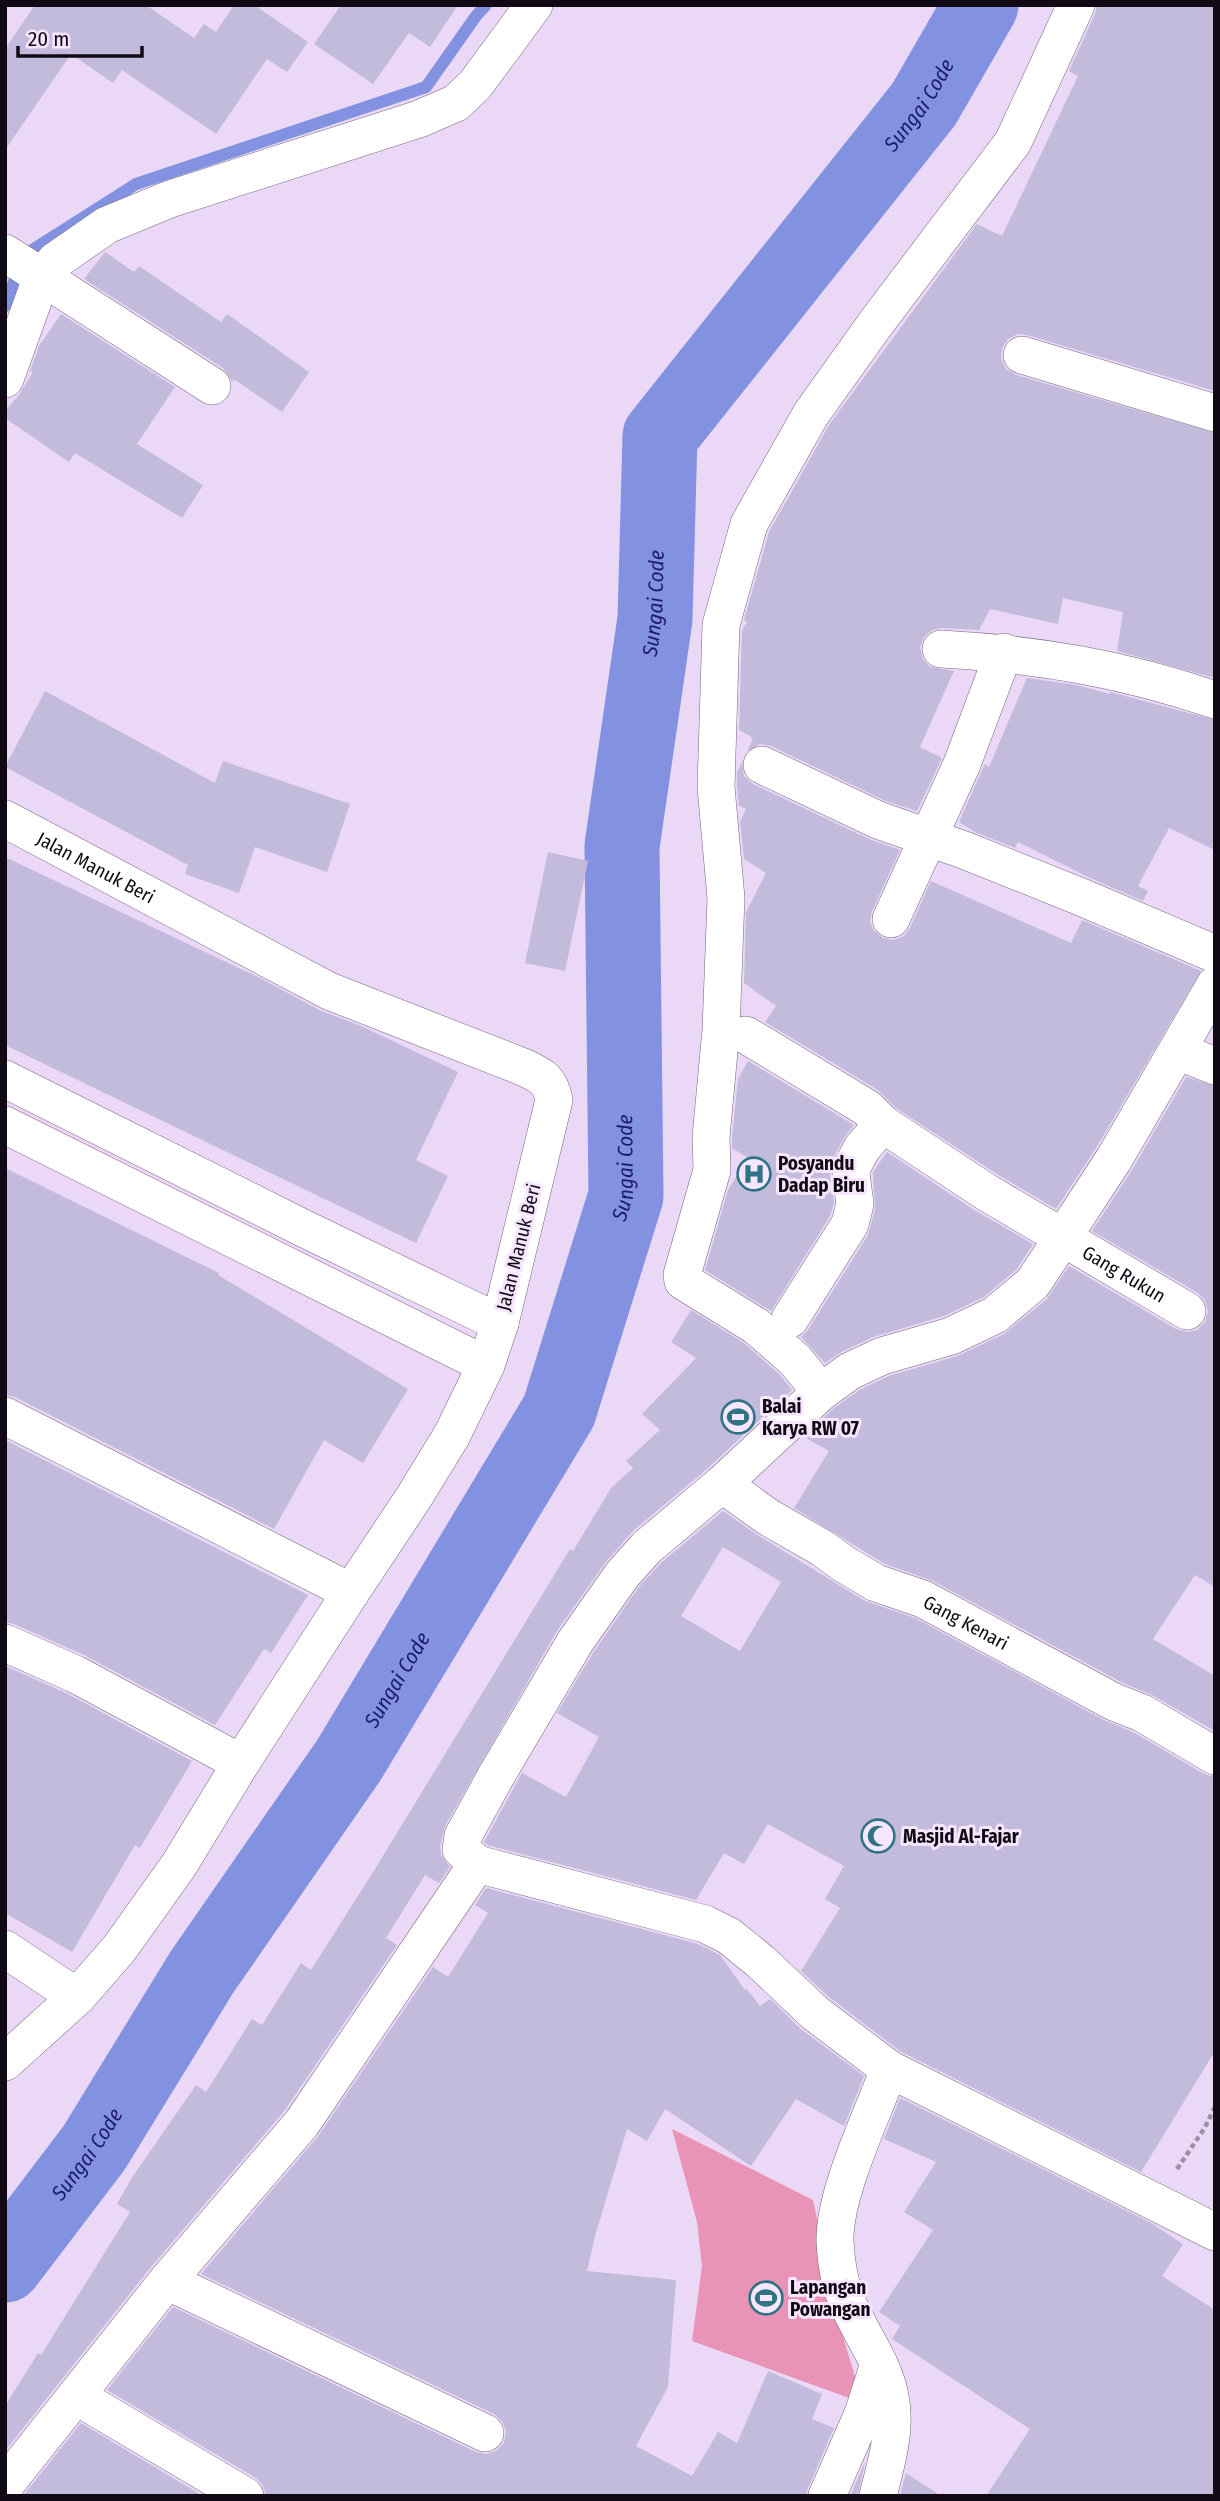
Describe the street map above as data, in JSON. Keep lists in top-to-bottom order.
{
  "streets": {
    "street": ["Jalan Manuk Beri", "Gang Rukun", "Gang Kenari"]
  },
  "water": ["Sungai Code"],
  "places": {
    "hospital": ["Posyandu Dadap Biru"],
    "sports": ["Balai Karya RW 07", "Lapangan Powangan"],
    "mosque": ["Masjid Al-Fajar"]
  },
  "scale_bar": "20 m"
}
